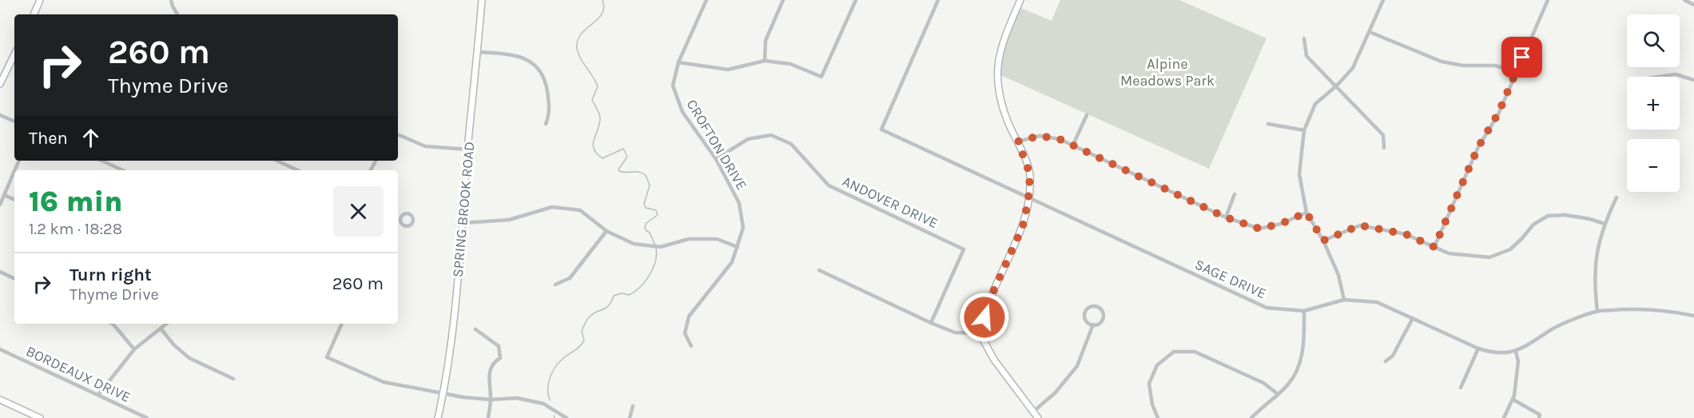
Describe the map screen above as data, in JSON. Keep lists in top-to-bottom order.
{
  "streets": {
    "street": [
      "CROFTON DRIVE",
      "ANDOVER DRIVE",
      "SPRING BROOK ROAD",
      "SAGE DRIVE",
      "BORDEAUX DRIVE"
    ]
  },
  "crossings": [
    ["CROFTON DRIVE", "ANDOVER DRIVE"]
  ],
  "parks": ["Alpine Meadows Park"],
  "page": {
    "map_buttons": ["+", "−"],
    "turn": ["260 m", "Thyme Drive"],
    "then": "Then",
    "heading": ["16 min", "1.2 km · 18:28"],
    "list": [
      {
        "name": "Turn right",
        "note": "Thyme Drive",
        "value": "260 m"
      }
    ]
  }
}
